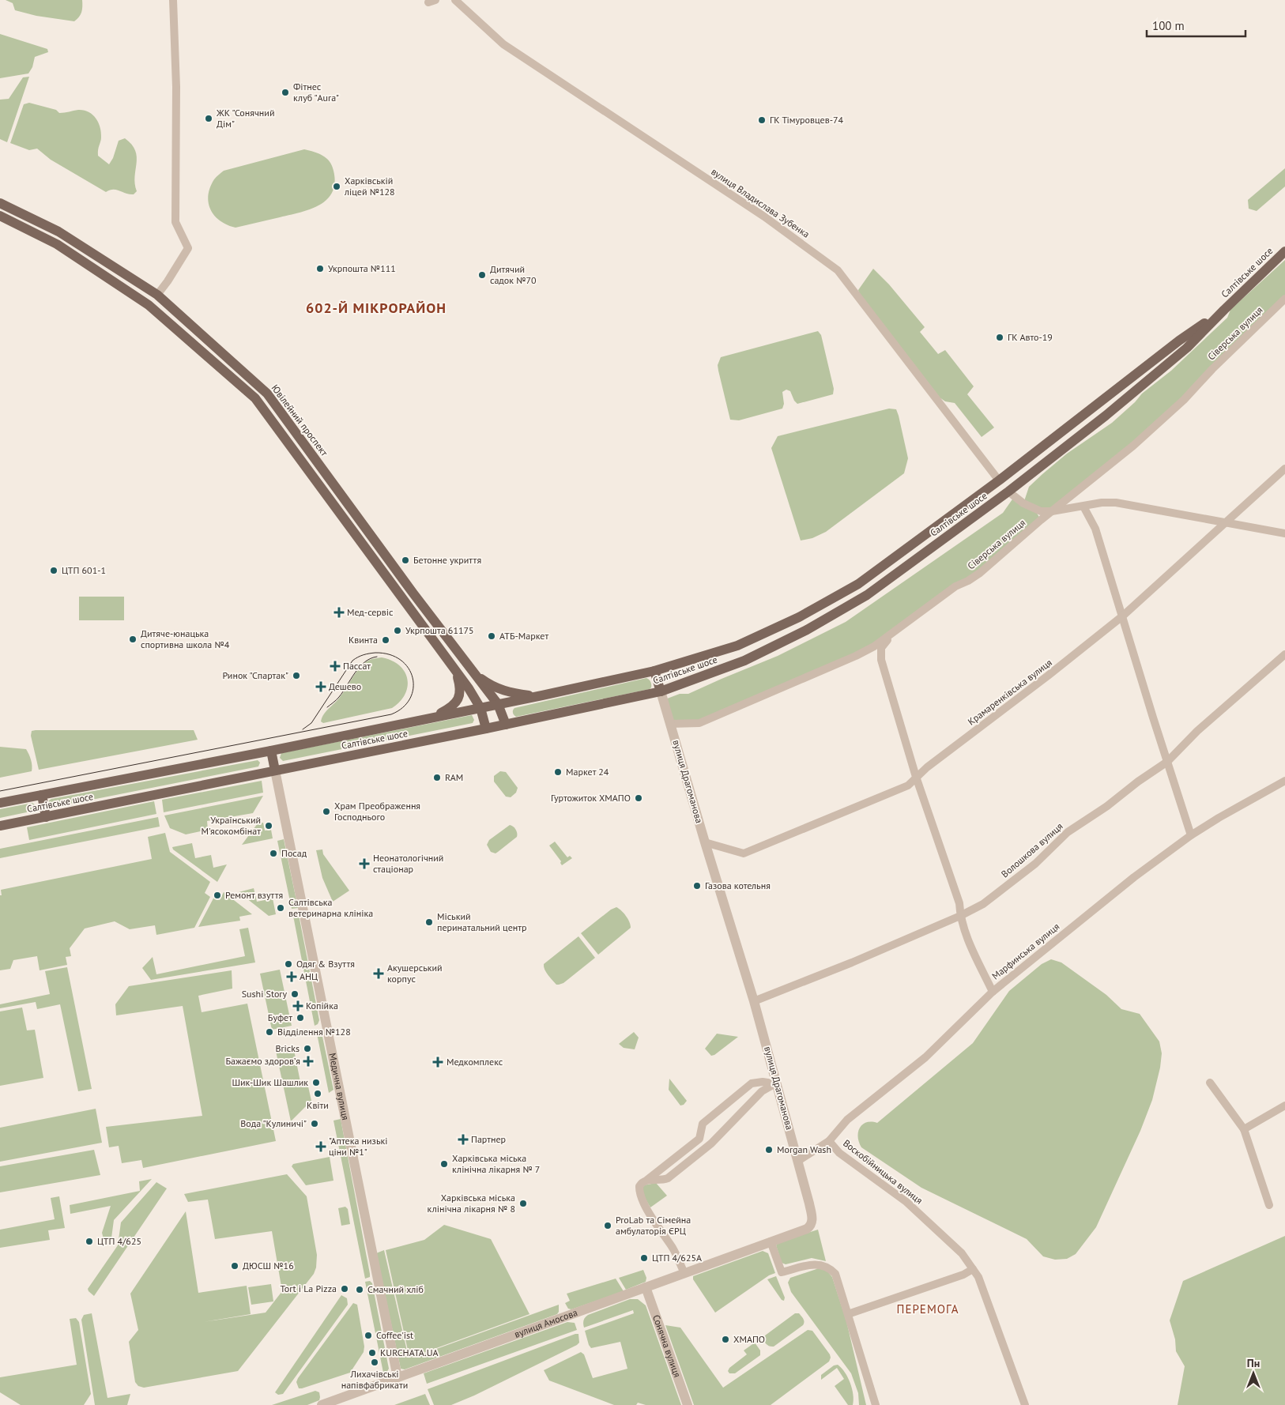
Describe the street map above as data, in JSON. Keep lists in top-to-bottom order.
{
  "streets": {
    "main road": ["Салтівське шосе", "Ювілейний проспект"],
    "street": [
      "вулиця Владислава Зубенка",
      "Сіверська вулиця",
      "Крамаренківська вулиця",
      "вулиця Драгоманова",
      "Волошкова вулиця",
      "Марфинська вулиця",
      "Медична вулиця",
      "Воскобійницька вулиця",
      "вулиця Амосова",
      "Сонячна вулиця"
    ]
  },
  "crossings": [
    ["вулиця Владислава Зубенка", "Салтівське шосе"],
    ["Салтівське шосе", "Ювілейний проспект"],
    ["Салтівське шосе", "вулиця Драгоманова"],
    ["Салтівське шосе", "Медична вулиця"],
    ["Сіверська вулиця", "вулиця Драгоманова"],
    ["Крамаренківська вулиця", "вулиця Драгоманова"],
    ["вулиця Драгоманова", "Волошкова вулиця"],
    ["вулиця Драгоманова", "Марфинська вулиця"],
    ["вулиця Драгоманова", "вулиця Амосова"],
    ["Марфинська вулиця", "Воскобійницька вулиця"],
    ["Медична вулиця", "вулиця Амосова"],
    ["вулиця Амосова", "Сонячна вулиця"]
  ],
  "districts": ["602-Й МІКРОРАЙОН", "ПЕРЕМОГА"],
  "places": {
    "other": [
      "Фітнес клуб \"Aura\"",
      "ЖК \"Сонячний Дім\"",
      "ГК Тімуровцев-74",
      "Харківській ліцей №128",
      "Укрпошта №111",
      "Дитячий садок №70",
      "ГК Авто-19",
      "Бетонне укриття",
      "ЦТП 601-1",
      "Укрпошта 61175",
      "АТБ-Маркет",
      "Дитяче-юнацька спортивна школа №4",
      "Квинта",
      "Ринок \"Спартак\"",
      "Маркет 24",
      "RAM",
      "Гуртожиток ХМАПО",
      "Храм Преображення Господнього",
      "Український М'ясокомбінат",
      "Посад",
      "Газова котельня",
      "Ремонт взуття",
      "Салтівська ветеринарна клініка",
      "Міський перинатальний центр",
      "Одяг & Взуття",
      "Sushi Story",
      "Буфет",
      "Відділення №128",
      "Bricks",
      "Шик-Шик Шашлик",
      "Квіти",
      "Вода \"Кулиничі\"",
      "Morgan Wash",
      "Харківська міська клінічна лікарня № 7",
      "Харківська міська клінічна лікарня № 8",
      "ProLab та Сімейна амбулаторія ЄРЦ",
      "ЦТП 4/625",
      "ЦТП 4/625А",
      "ДЮСШ №16",
      "Tort i La Pizza",
      "Смачний хліб",
      "Coffee'ist",
      "ХМАПО",
      "KURCHATA.UA",
      "Лихачівські напівфабрикати"
    ],
    "health": [
      "Мед-сервіс",
      "Пассат",
      "Дешево",
      "Неонатологічний стаціонар",
      "Акушерський корпус",
      "АНЦ",
      "Копійка",
      "Бажаємо здоровʼя",
      "Медкомплекс",
      "Партнер",
      "\"Аптека низькі ціни №1\""
    ]
  },
  "scale_bar": "100 m",
  "north": "top"
}
